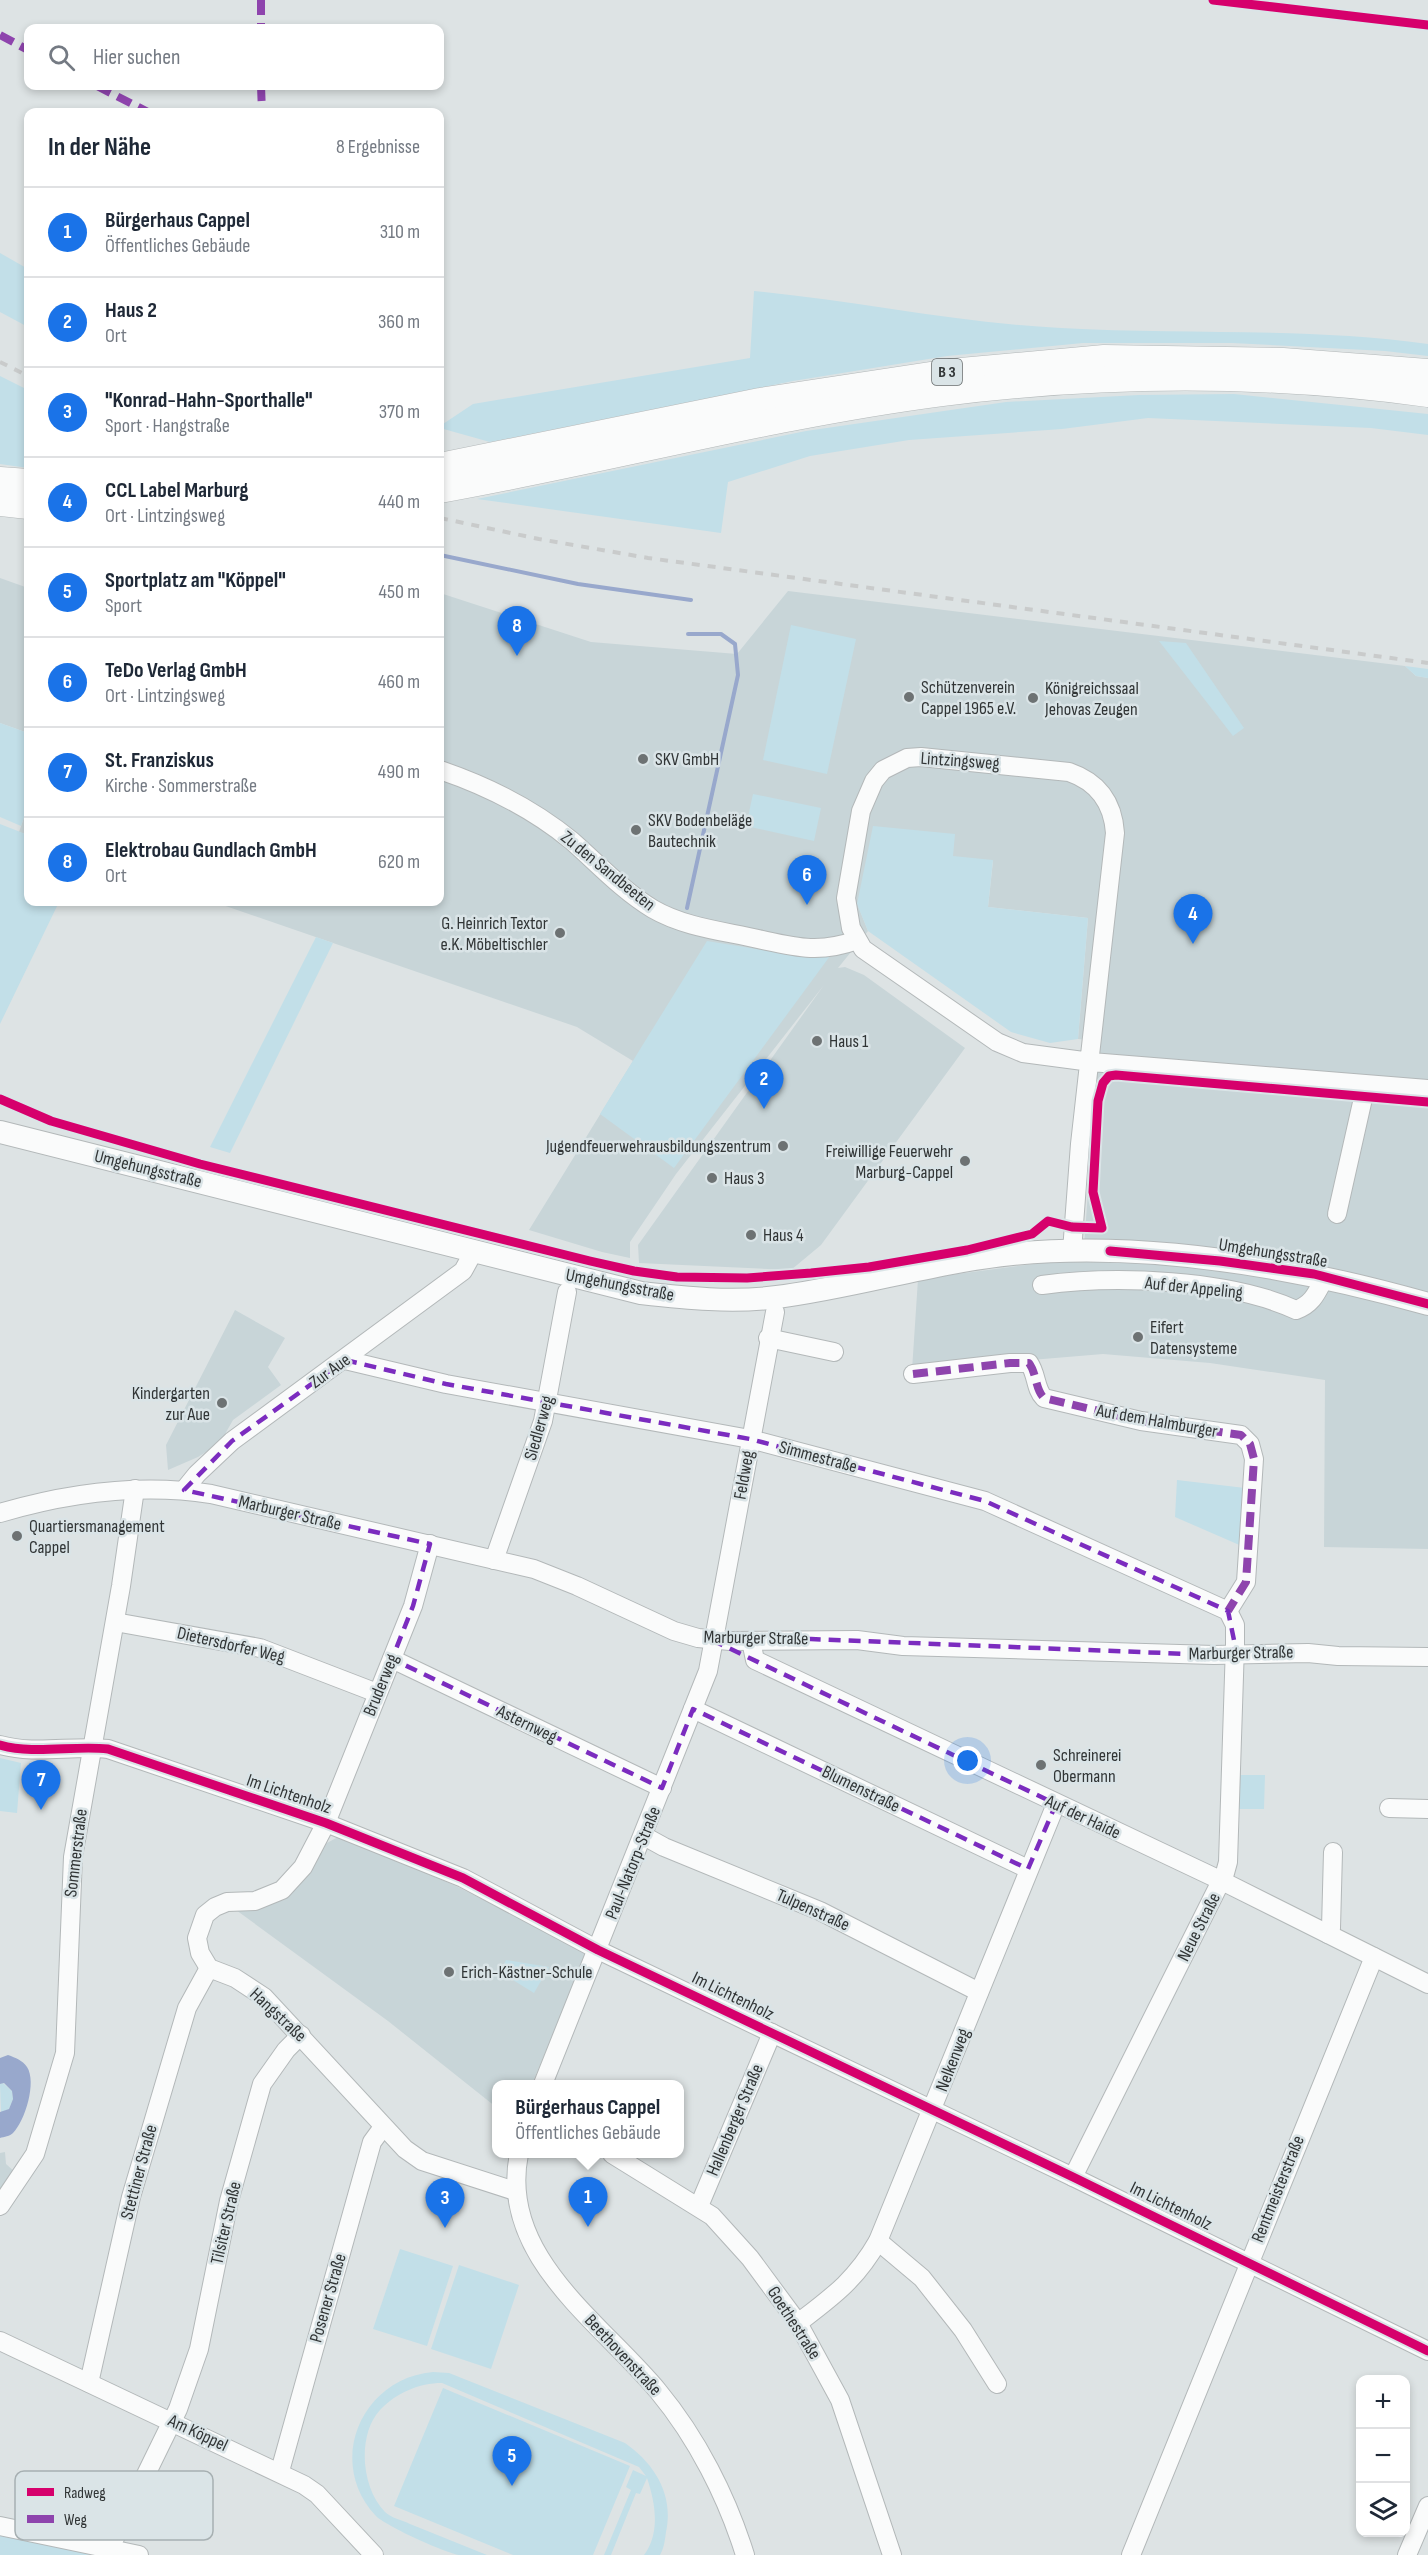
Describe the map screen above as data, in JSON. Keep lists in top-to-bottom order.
{
  "streets": {
    "highway": ["B 3"],
    "main road": ["Umgehungsstraße"],
    "street": [
      "Lintzingsweg",
      "Zu den Sandbeeten",
      "Auf der Appeling",
      "Zur Aue",
      "Auf dem Halmburger",
      "Siedlerweg",
      "Simmestraße",
      "Feldweg",
      "Marburger Straße",
      "Dietersdorfer Weg",
      "Bruderweg",
      "Asternweg",
      "Blumenstraße",
      "Im Lichtenholz",
      "Auf der Haide",
      "Sommerstraße",
      "Paul-Natorp-Straße",
      "Tulpenstraße",
      "Neue Straße",
      "Hangstraße",
      "Nelkenweg",
      "Hallenberger Straße",
      "Stettiner Straße",
      "Rentmeisterstraße",
      "Tilsiter Straße",
      "Posener Straße",
      "Goethestraße",
      "Beethovenstraße",
      "Am Köppel"
    ]
  },
  "crossings": [
    ["Lintzingsweg", "Zu den Sandbeeten"],
    ["Lintzingsweg", "Umgehungsstraße"],
    ["Umgehungsstraße", "Auf der Appeling"],
    ["Umgehungsstraße", "Zur Aue"],
    ["Zur Aue", "Simmestraße"],
    ["Zur Aue", "Marburger Straße"],
    ["Auf dem Halmburger", "Simmestraße"],
    ["Siedlerweg", "Simmestraße"],
    ["Siedlerweg", "Marburger Straße"],
    ["Simmestraße", "Feldweg"],
    ["Feldweg", "Marburger Straße"],
    ["Feldweg", "Paul-Natorp-Straße"],
    ["Marburger Straße", "Bruderweg"],
    ["Marburger Straße", "Auf der Haide"],
    ["Marburger Straße", "Sommerstraße"],
    ["Marburger Straße", "Paul-Natorp-Straße"],
    ["Marburger Straße", "Neue Straße"],
    ["Dietersdorfer Weg", "Bruderweg"],
    ["Dietersdorfer Weg", "Sommerstraße"],
    ["Bruderweg", "Asternweg"],
    ["Bruderweg", "Im Lichtenholz"],
    ["Asternweg", "Paul-Natorp-Straße"],
    ["Blumenstraße", "Paul-Natorp-Straße"],
    ["Blumenstraße", "Nelkenweg"],
    ["Im Lichtenholz", "Sommerstraße"],
    ["Im Lichtenholz", "Paul-Natorp-Straße"],
    ["Im Lichtenholz", "Neue Straße"],
    ["Im Lichtenholz", "Nelkenweg"],
    ["Im Lichtenholz", "Hallenberger Straße"],
    ["Im Lichtenholz", "Rentmeisterstraße"],
    ["Auf der Haide", "Neue Straße"],
    ["Auf der Haide", "Nelkenweg"],
    ["Auf der Haide", "Rentmeisterstraße"],
    ["Paul-Natorp-Straße", "Tulpenstraße"],
    ["Tulpenstraße", "Nelkenweg"],
    ["Hangstraße", "Stettiner Straße"],
    ["Hangstraße", "Tilsiter Straße"],
    ["Hangstraße", "Posener Straße"],
    ["Hangstraße", "Beethovenstraße"],
    ["Nelkenweg", "Goethestraße"],
    ["Hallenberger Straße", "Goethestraße"],
    ["Stettiner Straße", "Am Köppel"],
    ["Tilsiter Straße", "Am Köppel"],
    ["Posener Straße", "Am Köppel"]
  ],
  "places": [
    "Schützenverein Cappel 1965 e.V.",
    "Königreichssaal Jehovas Zeugen",
    "SKV GmbH",
    "SKV Bodenbeläge Bautechnik",
    "G. Heinrich Textor e.K. Möbeltischler",
    "Haus 1",
    "Jugendfeuerwehrausbildungszentrum",
    "Freiwillige Feuerwehr Marburg-Cappel",
    "Haus 3",
    "Haus 4",
    "Eifert Datensysteme",
    "Kindergarten zur Aue",
    "Quartiersmanagement Cappel",
    "Schreinerei Obermann",
    "Erich-Kästner-Schule"
  ],
  "legend": ["Radweg", "Weg"],
  "page": {
    "search": "Hier suchen",
    "heading": ["In der Nähe", "8 Ergebnisse"],
    "list": [
      {
        "mark": "1",
        "name": "Bürgerhaus Cappel",
        "note": "Öffentliches Gebäude",
        "value": "310 m"
      },
      {
        "mark": "2",
        "name": "Haus 2",
        "note": "Ort",
        "value": "360 m"
      },
      {
        "mark": "3",
        "name": "\"Konrad-Hahn-Sporthalle\"",
        "note": "Sport · Hangstraße",
        "value": "370 m"
      },
      {
        "mark": "4",
        "name": "CCL Label Marburg",
        "note": "Ort · Lintzingsweg",
        "value": "440 m"
      },
      {
        "mark": "5",
        "name": "Sportplatz am \"Köppel\"",
        "note": "Sport",
        "value": "450 m"
      },
      {
        "mark": "6",
        "name": "TeDo Verlag GmbH",
        "note": "Ort · Lintzingsweg",
        "value": "460 m"
      },
      {
        "mark": "7",
        "name": "St. Franziskus",
        "note": "Kirche · Sommerstraße",
        "value": "490 m"
      },
      {
        "mark": "8",
        "name": "Elektrobau Gundlach GmbH",
        "note": "Ort",
        "value": "620 m"
      }
    ],
    "pins": [
      "8",
      "6",
      "4",
      "2",
      "7",
      "1",
      "3",
      "5"
    ],
    "popup": ["Bürgerhaus Cappel", "Öffentliches Gebäude"],
    "map_buttons": ["+", "−"]
  }
}
